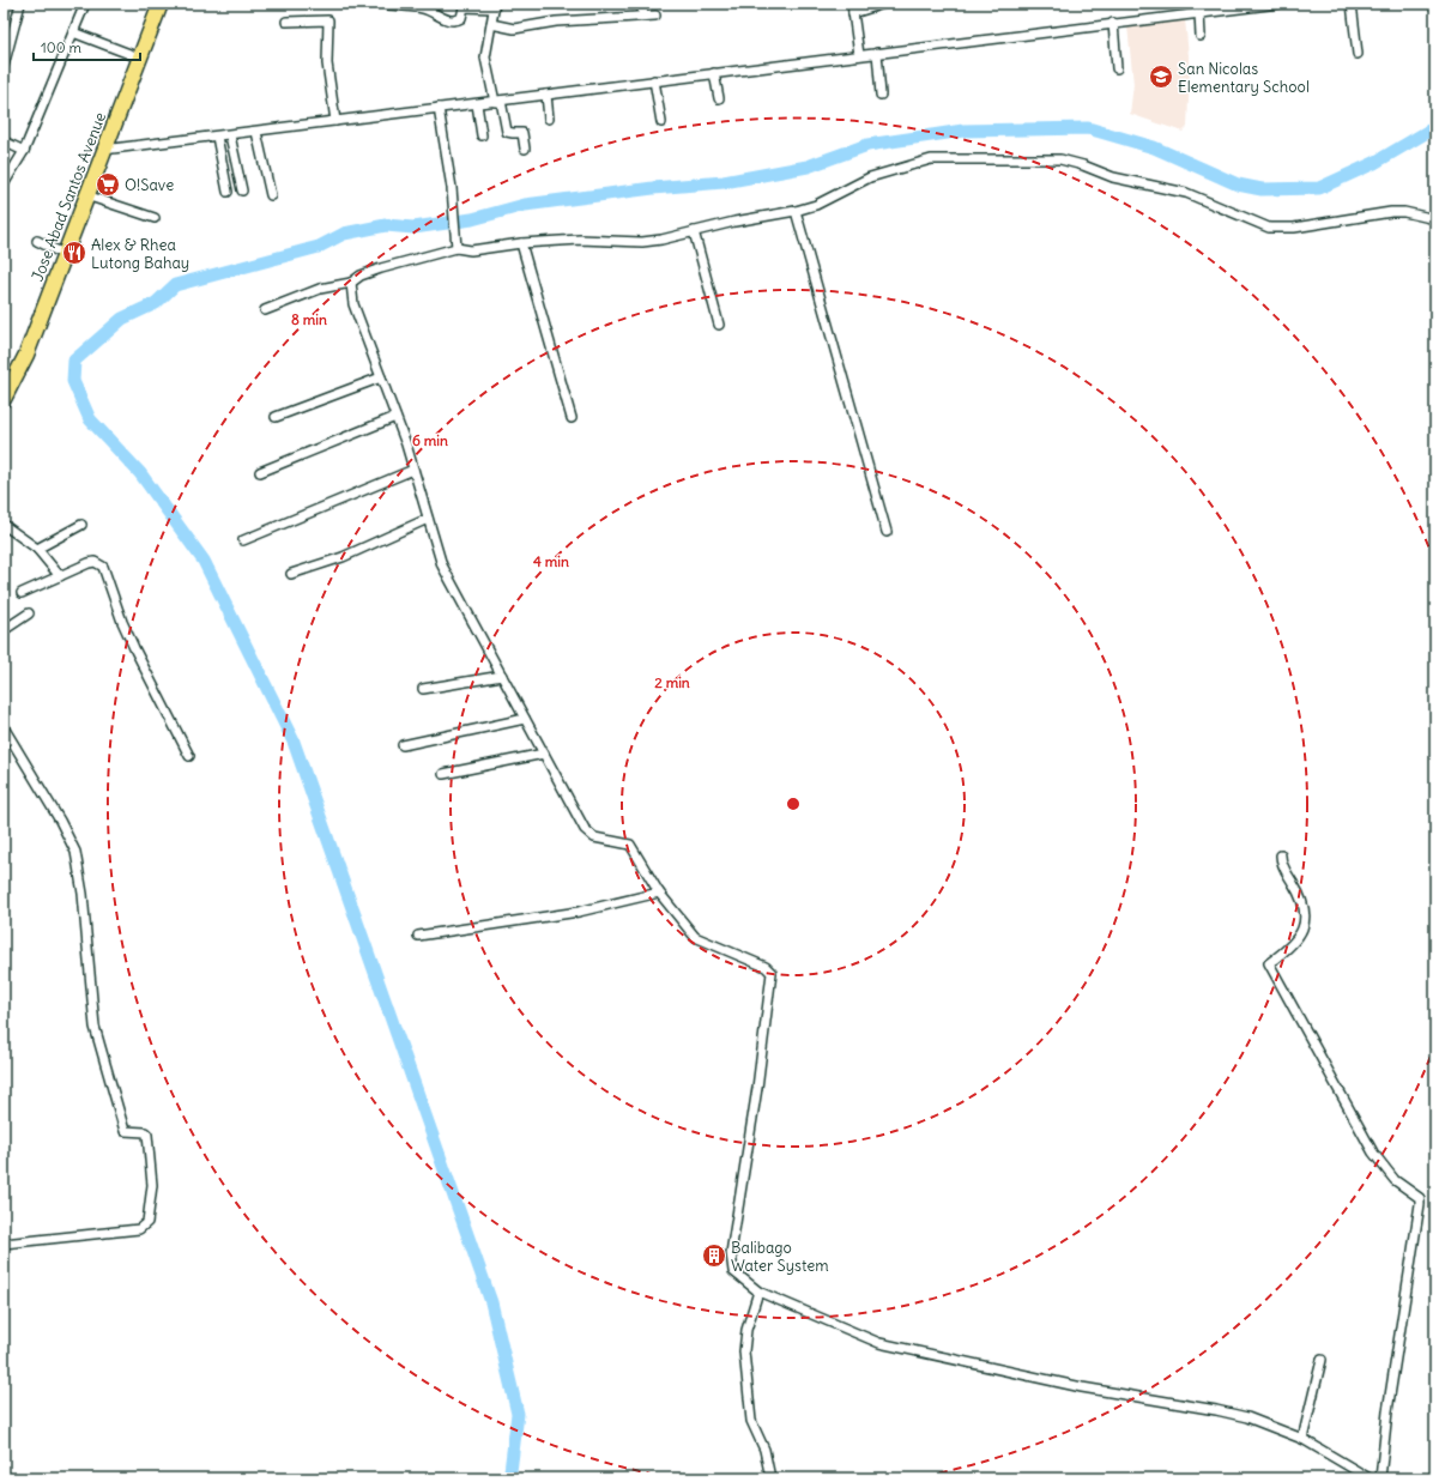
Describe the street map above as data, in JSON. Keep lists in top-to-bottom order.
{
  "streets": {
    "highway": ["Jose Abad Santos Avenue"]
  },
  "places": {
    "school or university": ["San Nicolas Elementary School"],
    "supermarket": ["O!Save"],
    "restaurant": ["Alex & Rhea Lutong Bahay"],
    "building": ["Balibago Water System"]
  },
  "scale_bar": "100 m",
  "rings": [
    "8 min",
    "6 min",
    "4 min",
    "2 min"
  ]
}
